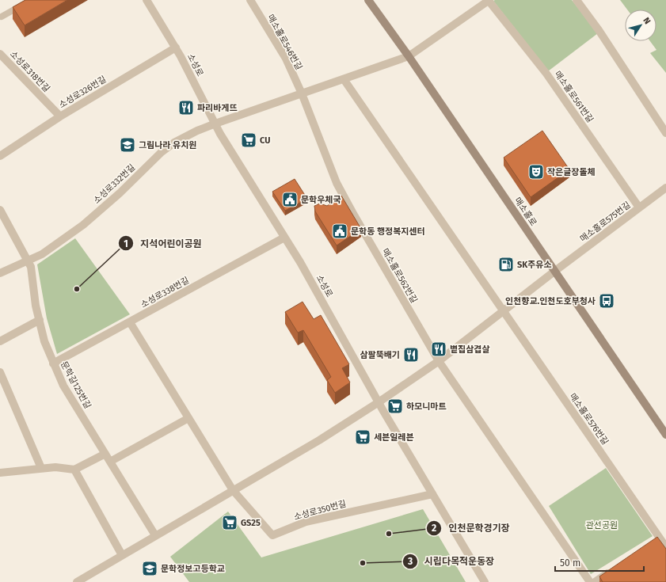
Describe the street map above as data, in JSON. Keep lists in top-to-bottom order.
{
  "streets": {
    "main road": ["매소홀로"],
    "street": [
      "매소홀로546번길",
      "소성로",
      "소성로318번길",
      "소성로326번길",
      "매소홀로561번길",
      "소성로332번길",
      "매소홀로575번길",
      "매소홀로562번길",
      "소성로338번길",
      "문학길125번길",
      "매소홀로576번길",
      "소성로350번길"
    ]
  },
  "crossings": [
    ["매소홀로546번길", "매소홀로562번길"],
    ["소성로", "소성로326번길"],
    ["소성로", "소성로332번길"],
    ["소성로", "소성로338번길"],
    ["소성로", "소성로350번길"],
    ["소성로318번길", "소성로326번길"],
    ["매소홀로561번길", "매소홀로"],
    ["매소홀로561번길", "매소홀로575번길"],
    ["소성로332번길", "문학길125번길"],
    ["매소홀로", "매소홀로575번길"],
    ["소성로338번길", "문학길125번길"],
    ["소성로338번길", "소성로350번길"]
  ],
  "parks": ["관선공원"],
  "places": {
    "restaurant": ["파리바게뜨", "볕집삼겹살", "삼팔뚝배기"],
    "supermarket": [
      "CU",
      "하모니마트",
      "세븐일레븐",
      "GS25"
    ],
    "school or university": ["그림나라 유치원", "문학정보고등학교"],
    "theatre": ["작은글장돌체"],
    "public building": ["문학우체국", "문학동 행정복지센터"],
    "fuel station": ["SK주유소"],
    "other": ["지석어린이공원", "인천문학경기장", "시립다목적운동장"],
    "bus stop": ["인천향교.인천도호부청사"]
  },
  "scale_bar": "50 m",
  "north": "top right"
}
